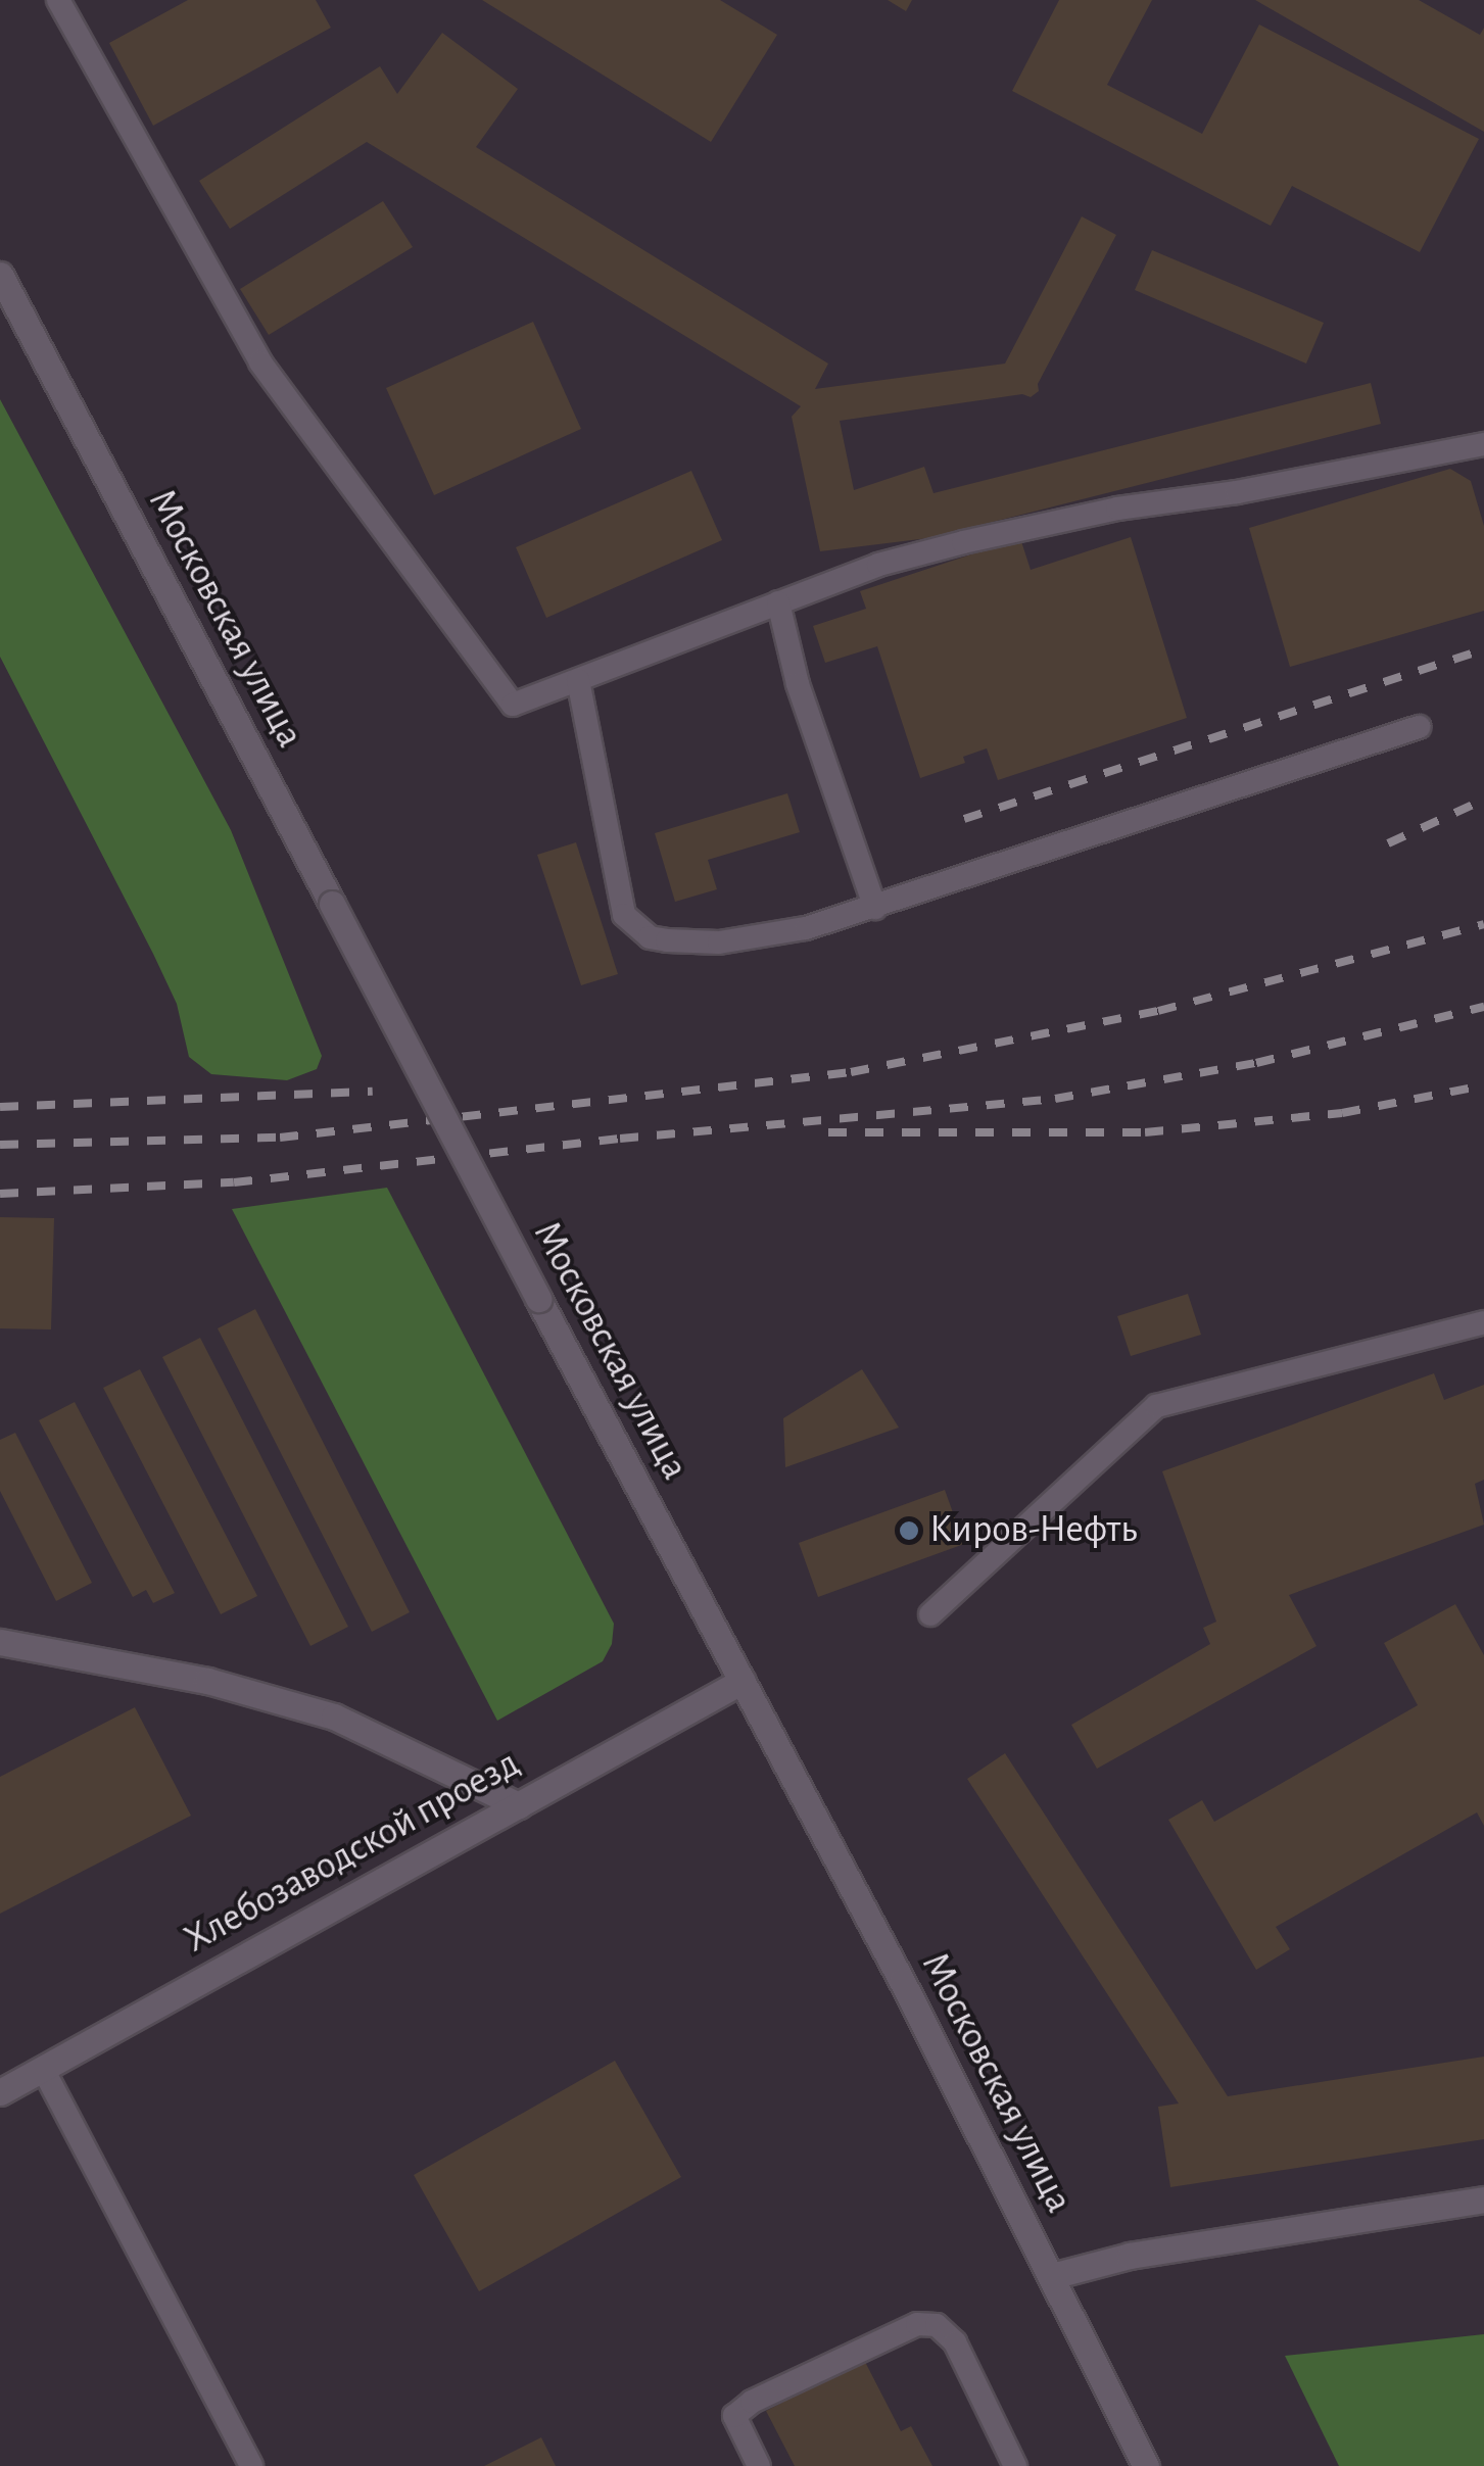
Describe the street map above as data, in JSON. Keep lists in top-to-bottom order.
{
  "streets": {
    "main road": ["Московская улица", "Хлебозаводской проезд"]
  },
  "crossings": [
    ["Московская улица", "Хлебозаводской проезд"]
  ],
  "places": ["Киров-Нефть"]
}
